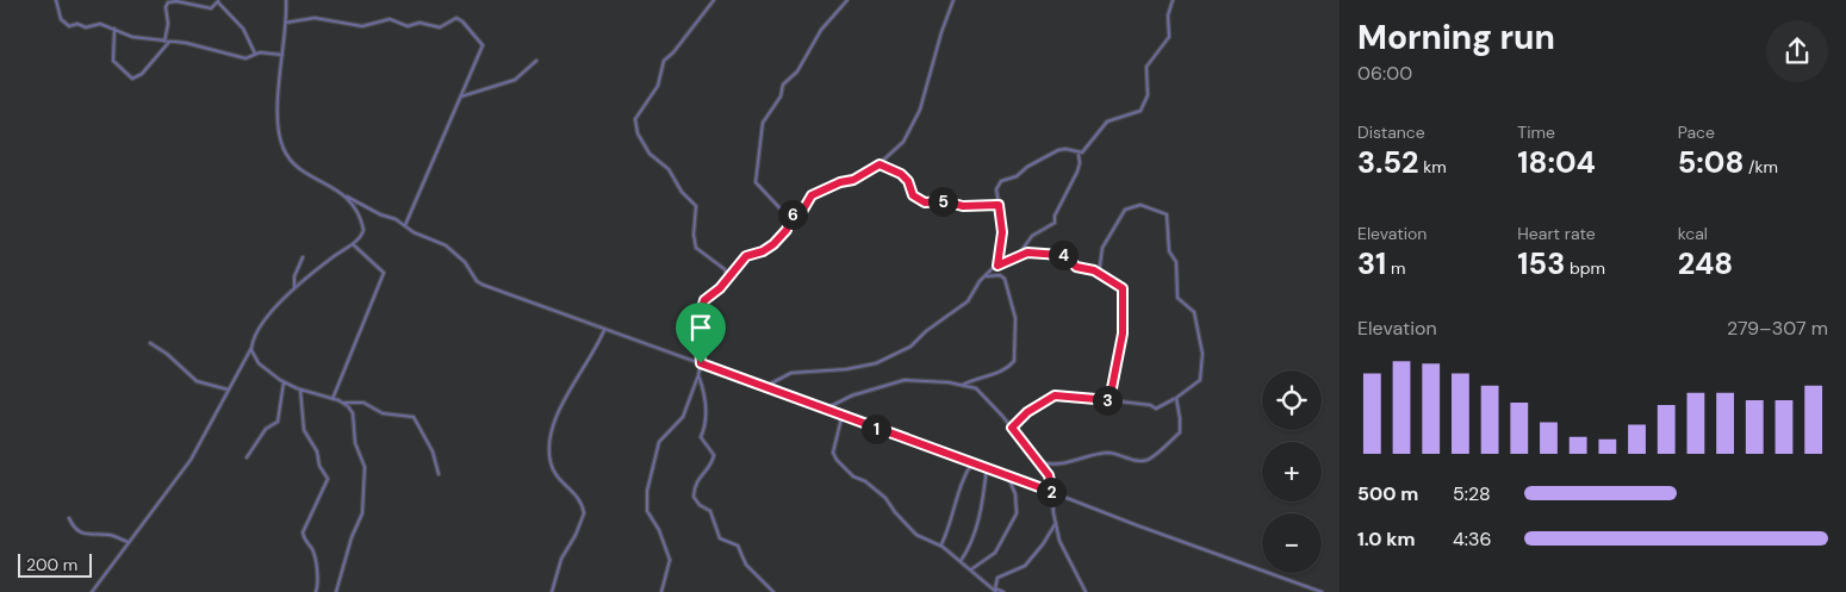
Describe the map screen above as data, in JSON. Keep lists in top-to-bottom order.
{
  "scale_bar": "200 m",
  "page": {
    "heading": ["Morning run", "06:00"],
    "stats": [
      ["Distance", "3.52 km"],
      ["Time", "18:04"],
      ["Pace", "5:08 /km"],
      ["Elevation", "31 m"],
      ["Heart rate", "153 bpm"],
      ["kcal", "248"]
    ],
    "pins": [
      "5",
      "6",
      "4",
      "3",
      "1",
      "2"
    ],
    "chart": ["Elevation", "279–307 m"],
    "map_buttons": ["+", "−"],
    "list": [
      {
        "name": "500 m",
        "note": "5:28"
      },
      {
        "name": "1.0 km",
        "note": "4:36"
      }
    ],
    "scale": "200 m"
  }
}
